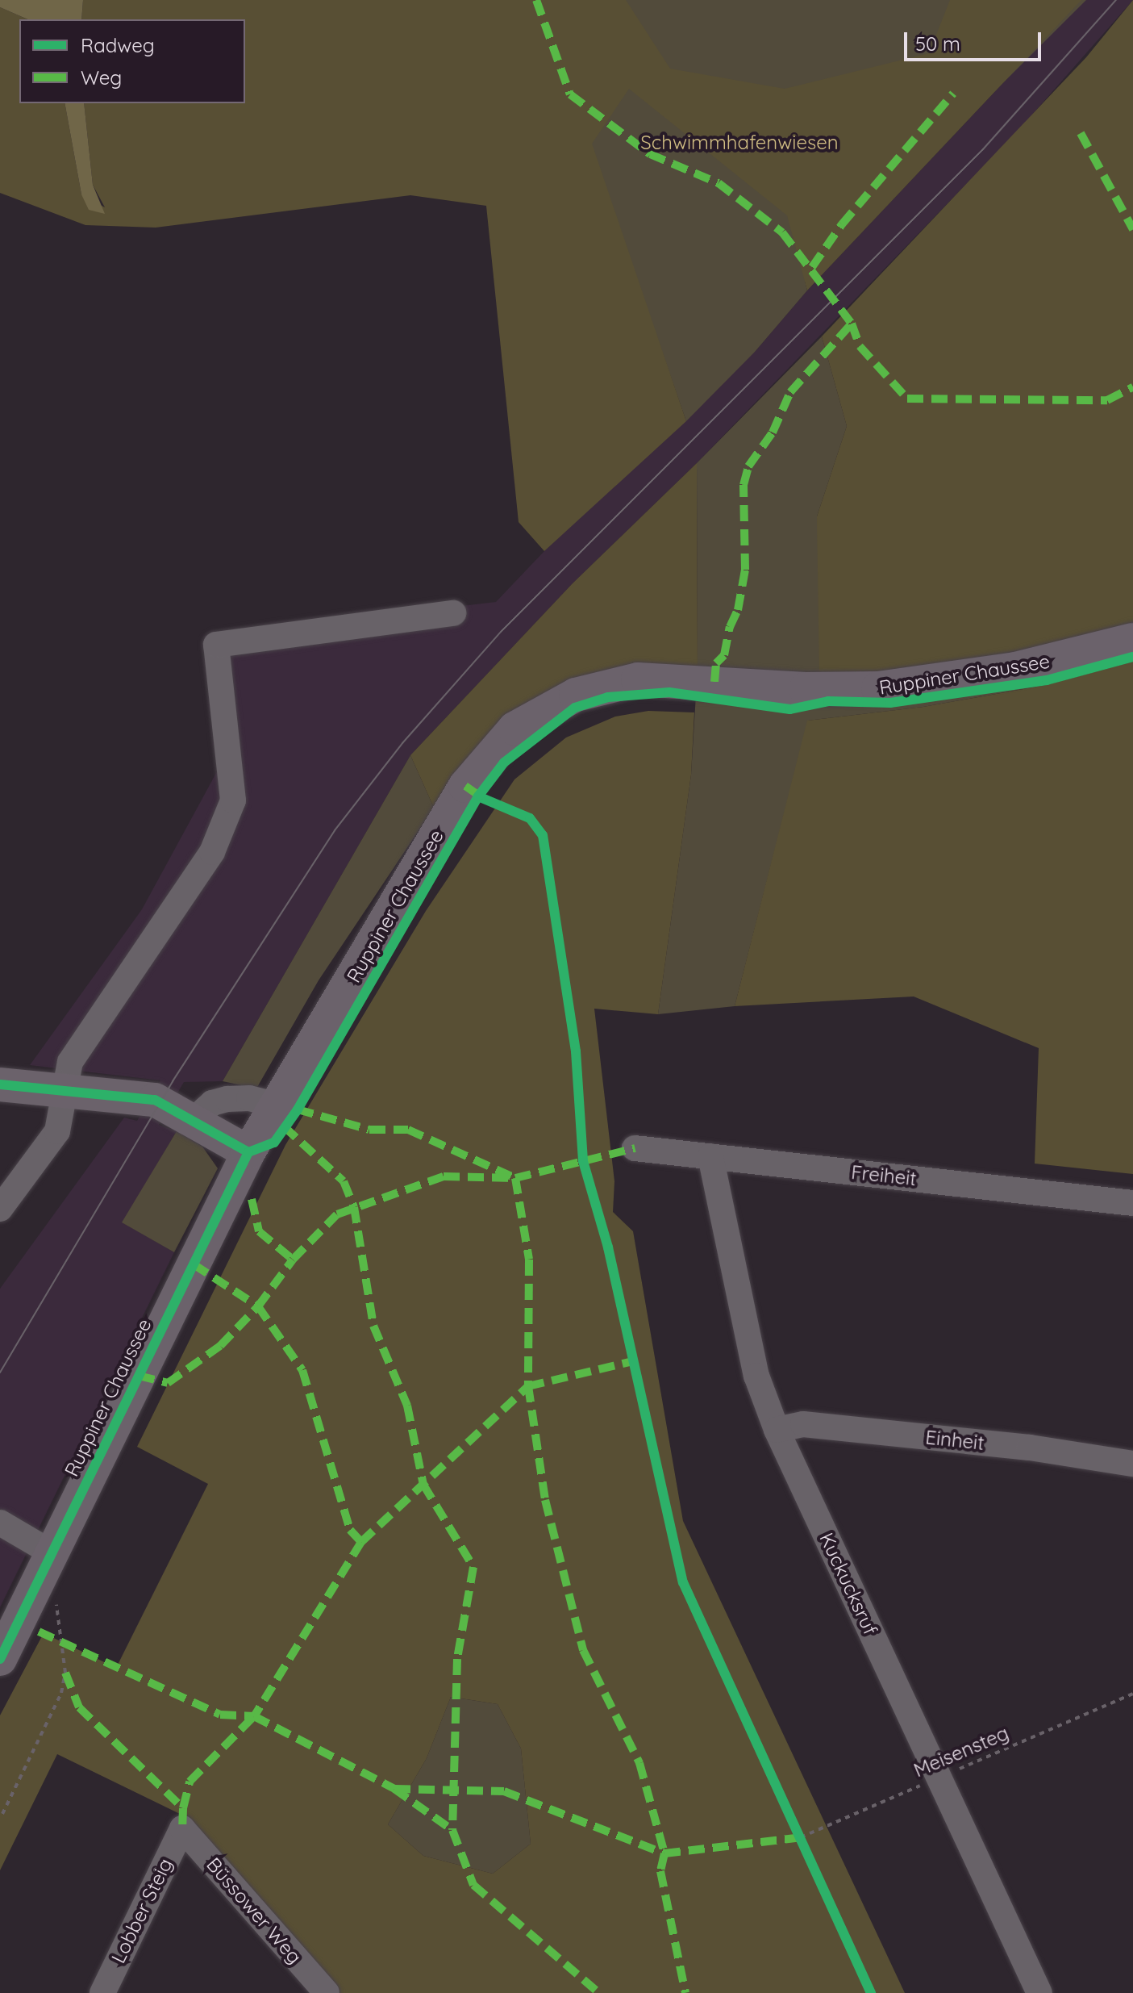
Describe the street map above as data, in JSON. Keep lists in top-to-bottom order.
{
  "streets": {
    "main road": ["Ruppiner Chaussee"],
    "street": [
      "Freiheit",
      "Einheit",
      "Kuckucksruf",
      "Lobber Steig",
      "Büssower Weg"
    ],
    "path": ["Meisensteg"]
  },
  "crossings": [
    ["Freiheit", "Kuckucksruf"],
    ["Einheit", "Kuckucksruf"],
    ["Kuckucksruf", "Meisensteg"],
    ["Lobber Steig", "Büssower Weg"]
  ],
  "parks": ["Schwimmhafenwiesen"],
  "legend": ["Radweg", "Weg"],
  "scale_bar": "50 m"
}
